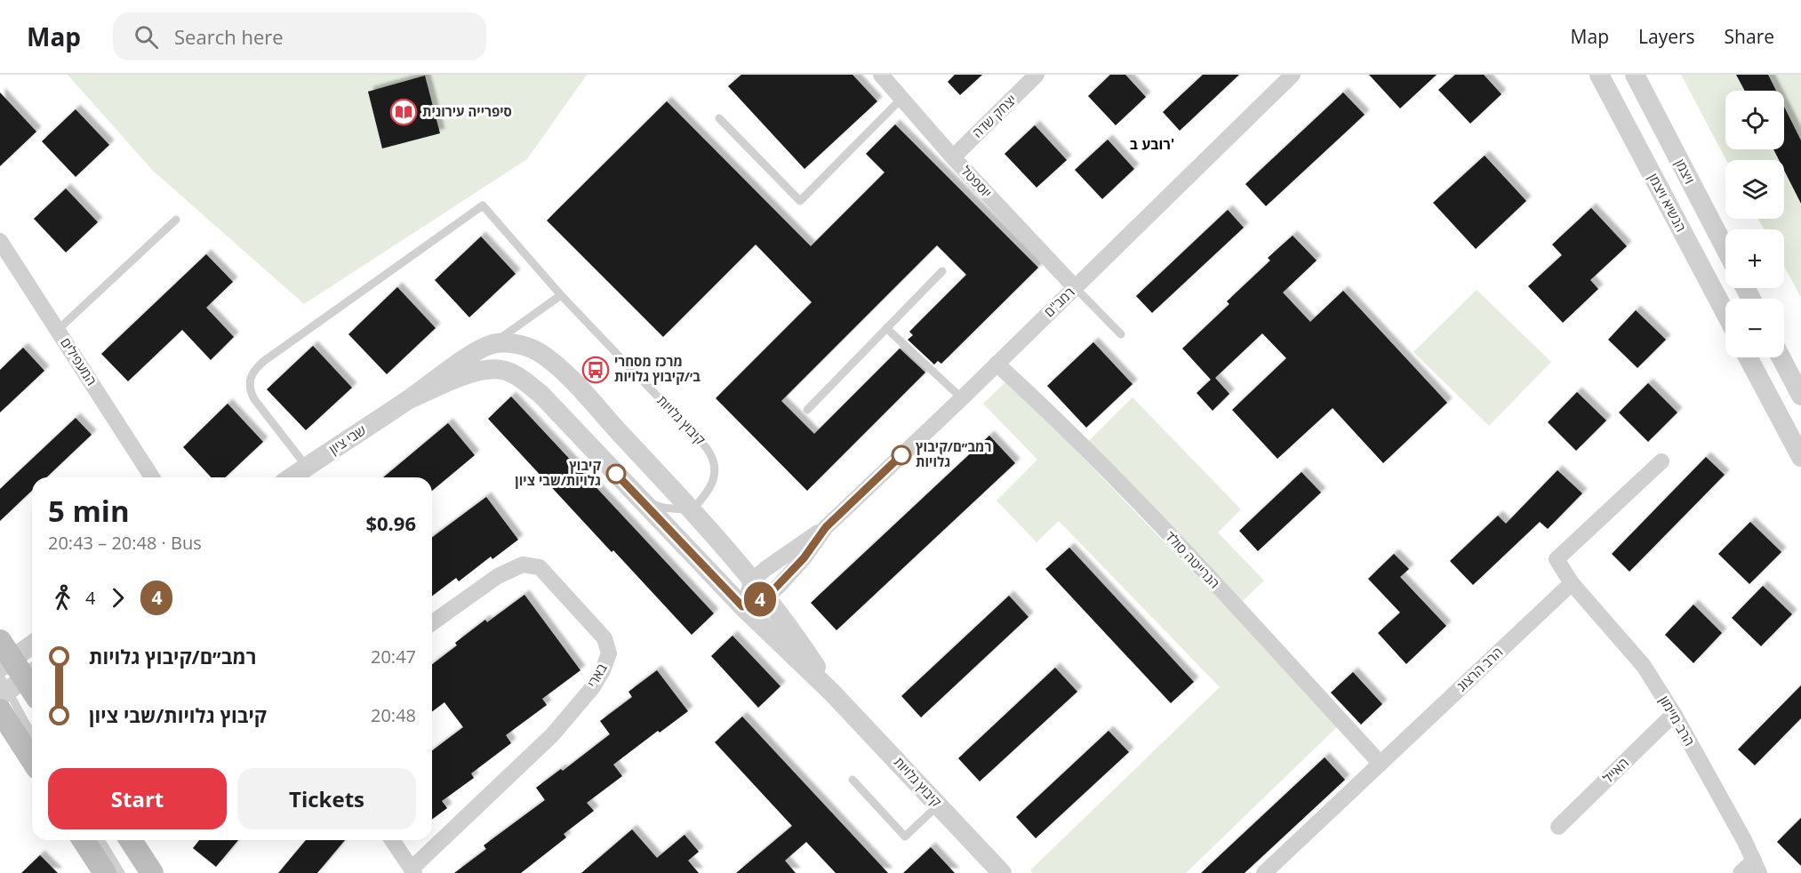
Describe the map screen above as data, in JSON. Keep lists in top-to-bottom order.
{
  "streets": {
    "street": [
      "יצחק שדה",
      "ויצמן",
      "יוספטל",
      "הנשיא ויצמן",
      "רמב\"ם",
      "המעפילים",
      "קיבוץ גלויות",
      "שבי ציון",
      "הנרייטה סולד",
      "הרב הרצוג",
      "בארי",
      "הרב מיימון",
      "האייל"
    ]
  },
  "crossings": [
    ["יצחק שדה", "יוספטל"],
    ["יוספטל", "רמב\"ם"],
    ["רמב\"ם", "קיבוץ גלויות"],
    ["רמב\"ם", "הנרייטה סולד"],
    ["קיבוץ גלויות", "שבי ציון"],
    ["הנרייטה סולד", "הרב הרצוג"],
    ["הרב הרצוג", "הרב מיימון"],
    ["הרב מיימון", "האייל"]
  ],
  "districts": ["רובע ב'"],
  "places": {
    "library": ["סיפרייה עירונית"],
    "bus stop": ["מרכז מסחרי ב׳/קיבוץ גלויות"],
    "other": ["רמב״ם/קיבוץ גלויות", "קיבוץ גלויות/שבי ציון"]
  },
  "lines": ["bus line 4"],
  "page": {
    "header": "Map",
    "search": "Search here",
    "nav": ["Map", "Layers", "Share"],
    "on_map": "4",
    "map_buttons": ["+", "−"],
    "heading": ["5 min", "20:43 – 20:48 · Bus", "$0.96"],
    "legs": ["4", "4"],
    "list": [
      {
        "name": "רמב״ם/קיבוץ גלויות",
        "value": "20:47"
      },
      {
        "name": "קיבוץ גלויות/שבי ציון",
        "value": "20:48"
      }
    ],
    "buttons": ["Start", "Tickets"]
  }
}
